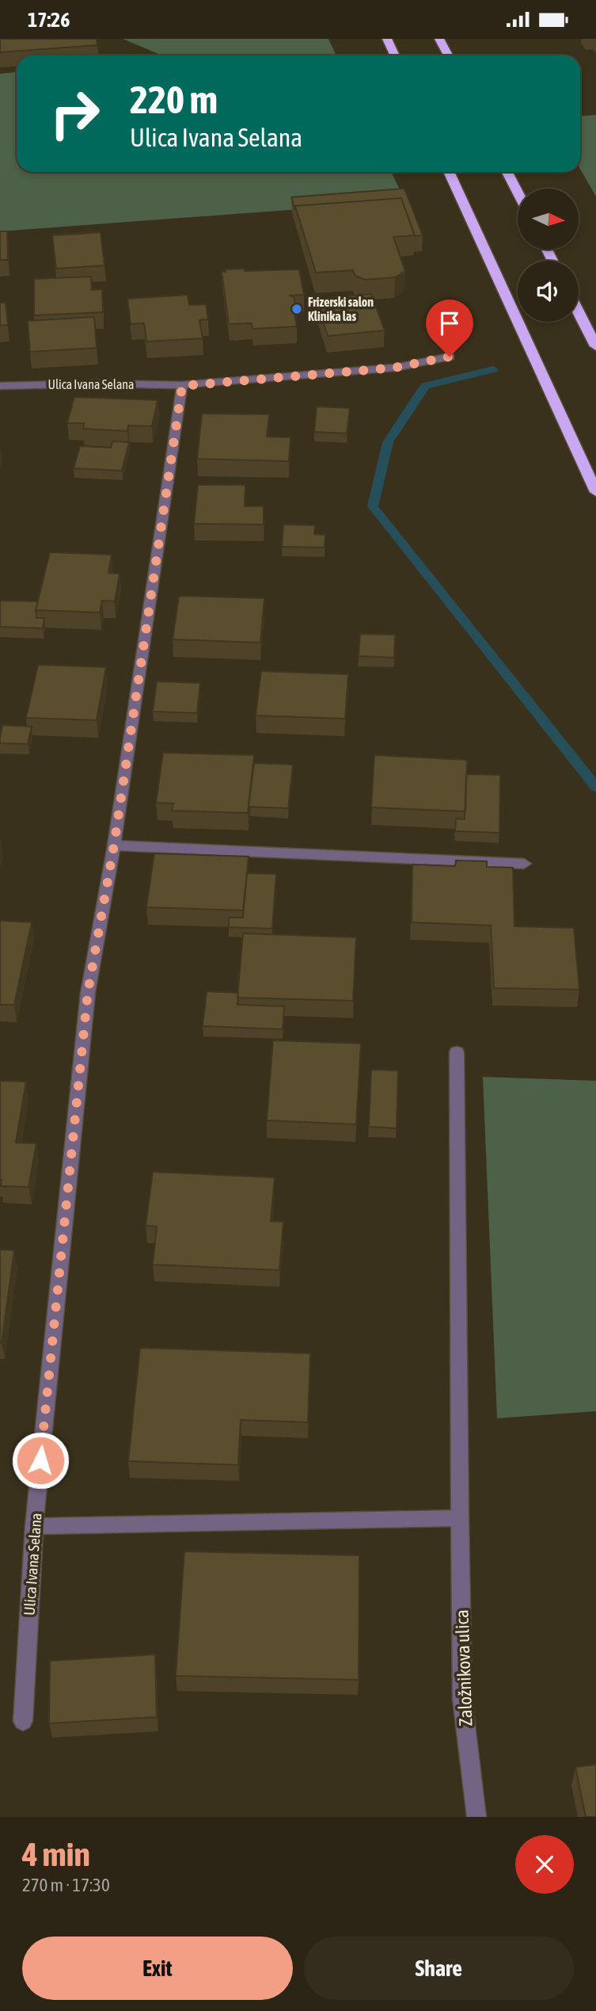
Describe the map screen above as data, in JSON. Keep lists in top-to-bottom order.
{
  "streets": {
    "street": ["Ulica Ivana Selana", "Založnikova ulica"]
  },
  "places": ["Frizerski salon Klinika las"],
  "north": "right",
  "page": {
    "status": "17:26",
    "turn": ["220 m", "Ulica Ivana Selana"],
    "heading": ["4 min", "270 m · 17:30"],
    "buttons": ["Exit", "Share"]
  }
}
